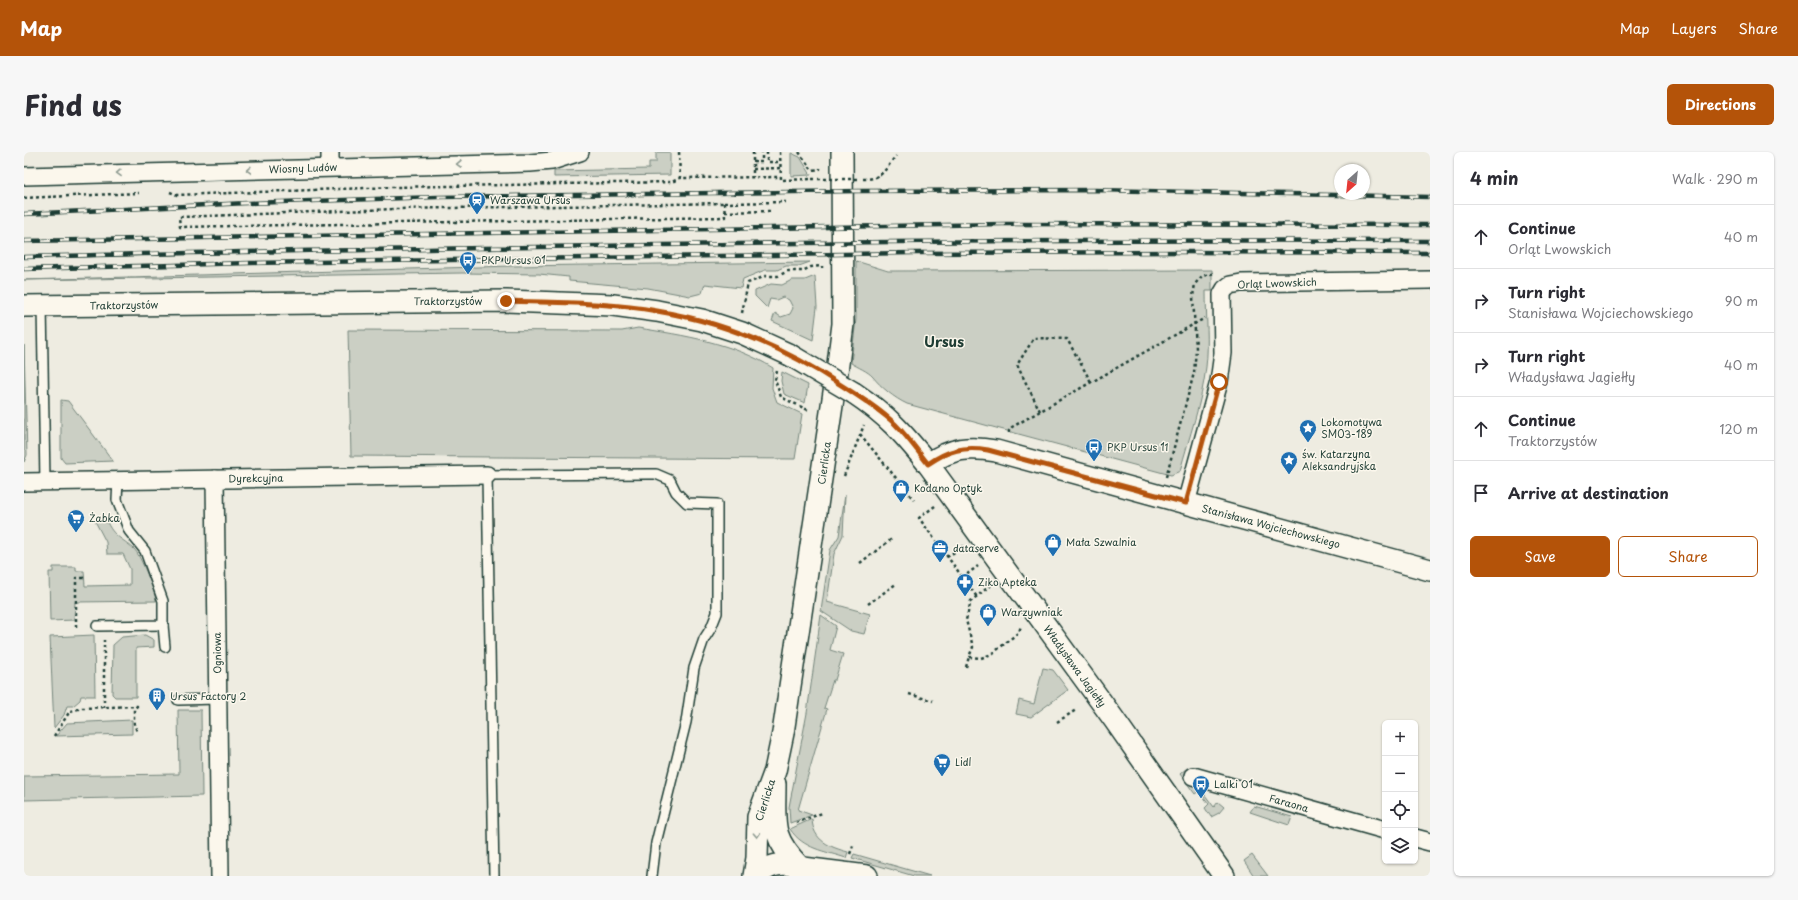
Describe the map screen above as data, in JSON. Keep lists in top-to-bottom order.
{
  "streets": {
    "street": [
      "Wiosny Ludów",
      "Orląt Lwowskich",
      "Traktorzystów",
      "Cierlicka",
      "Dyrekcyjna",
      "Stanisława Wojciechowskiego",
      "Ogniowa",
      "Władysława Jagiełły",
      "Faraona"
    ]
  },
  "crossings": [
    ["Orląt Lwowskich", "Stanisława Wojciechowskiego"],
    ["Traktorzystów", "Władysława Jagiełły"],
    ["Dyrekcyjna", "Ogniowa"],
    ["Stanisława Wojciechowskiego", "Władysława Jagiełły"]
  ],
  "one_way": ["Wiosny Ludów"],
  "districts": ["Ursus"],
  "places": {
    "station": ["Warszawa Ursus"],
    "bus stop": ["PKP Ursus 01", "PKP Ursus 11", "Lalki 01"],
    "place": ["Lokomotywa SM03-189", "św. Katarzyna Aleksandryjska"],
    "shop": ["Kodano Optyk", "Mała Szwalnia", "Warzywniak"],
    "supermarket": ["Żabka", "Lidl"],
    "office": ["dataserve"],
    "pharmacy": ["Ziko Apteka"],
    "building": ["Ursus Factory 2"]
  },
  "north": "bottom left",
  "page": {
    "header": "Map",
    "nav": ["Map", "Layers", "Share"],
    "title": "Find us",
    "buttons": [
      "Directions",
      ["Save", "Share"]
    ],
    "heading": ["4 min", "Walk · 290 m"],
    "list": [
      ["Continue", "Orląt Lwowskich", "40 m"],
      ["Turn right", "Stanisława Wojciechowskiego", "90 m"],
      ["Turn right", "Władysława Jagiełły", "40 m"],
      ["Continue", "Traktorzystów", "120 m"],
      "Arrive at destination"
    ],
    "map_buttons": ["+", "−"]
  }
}
